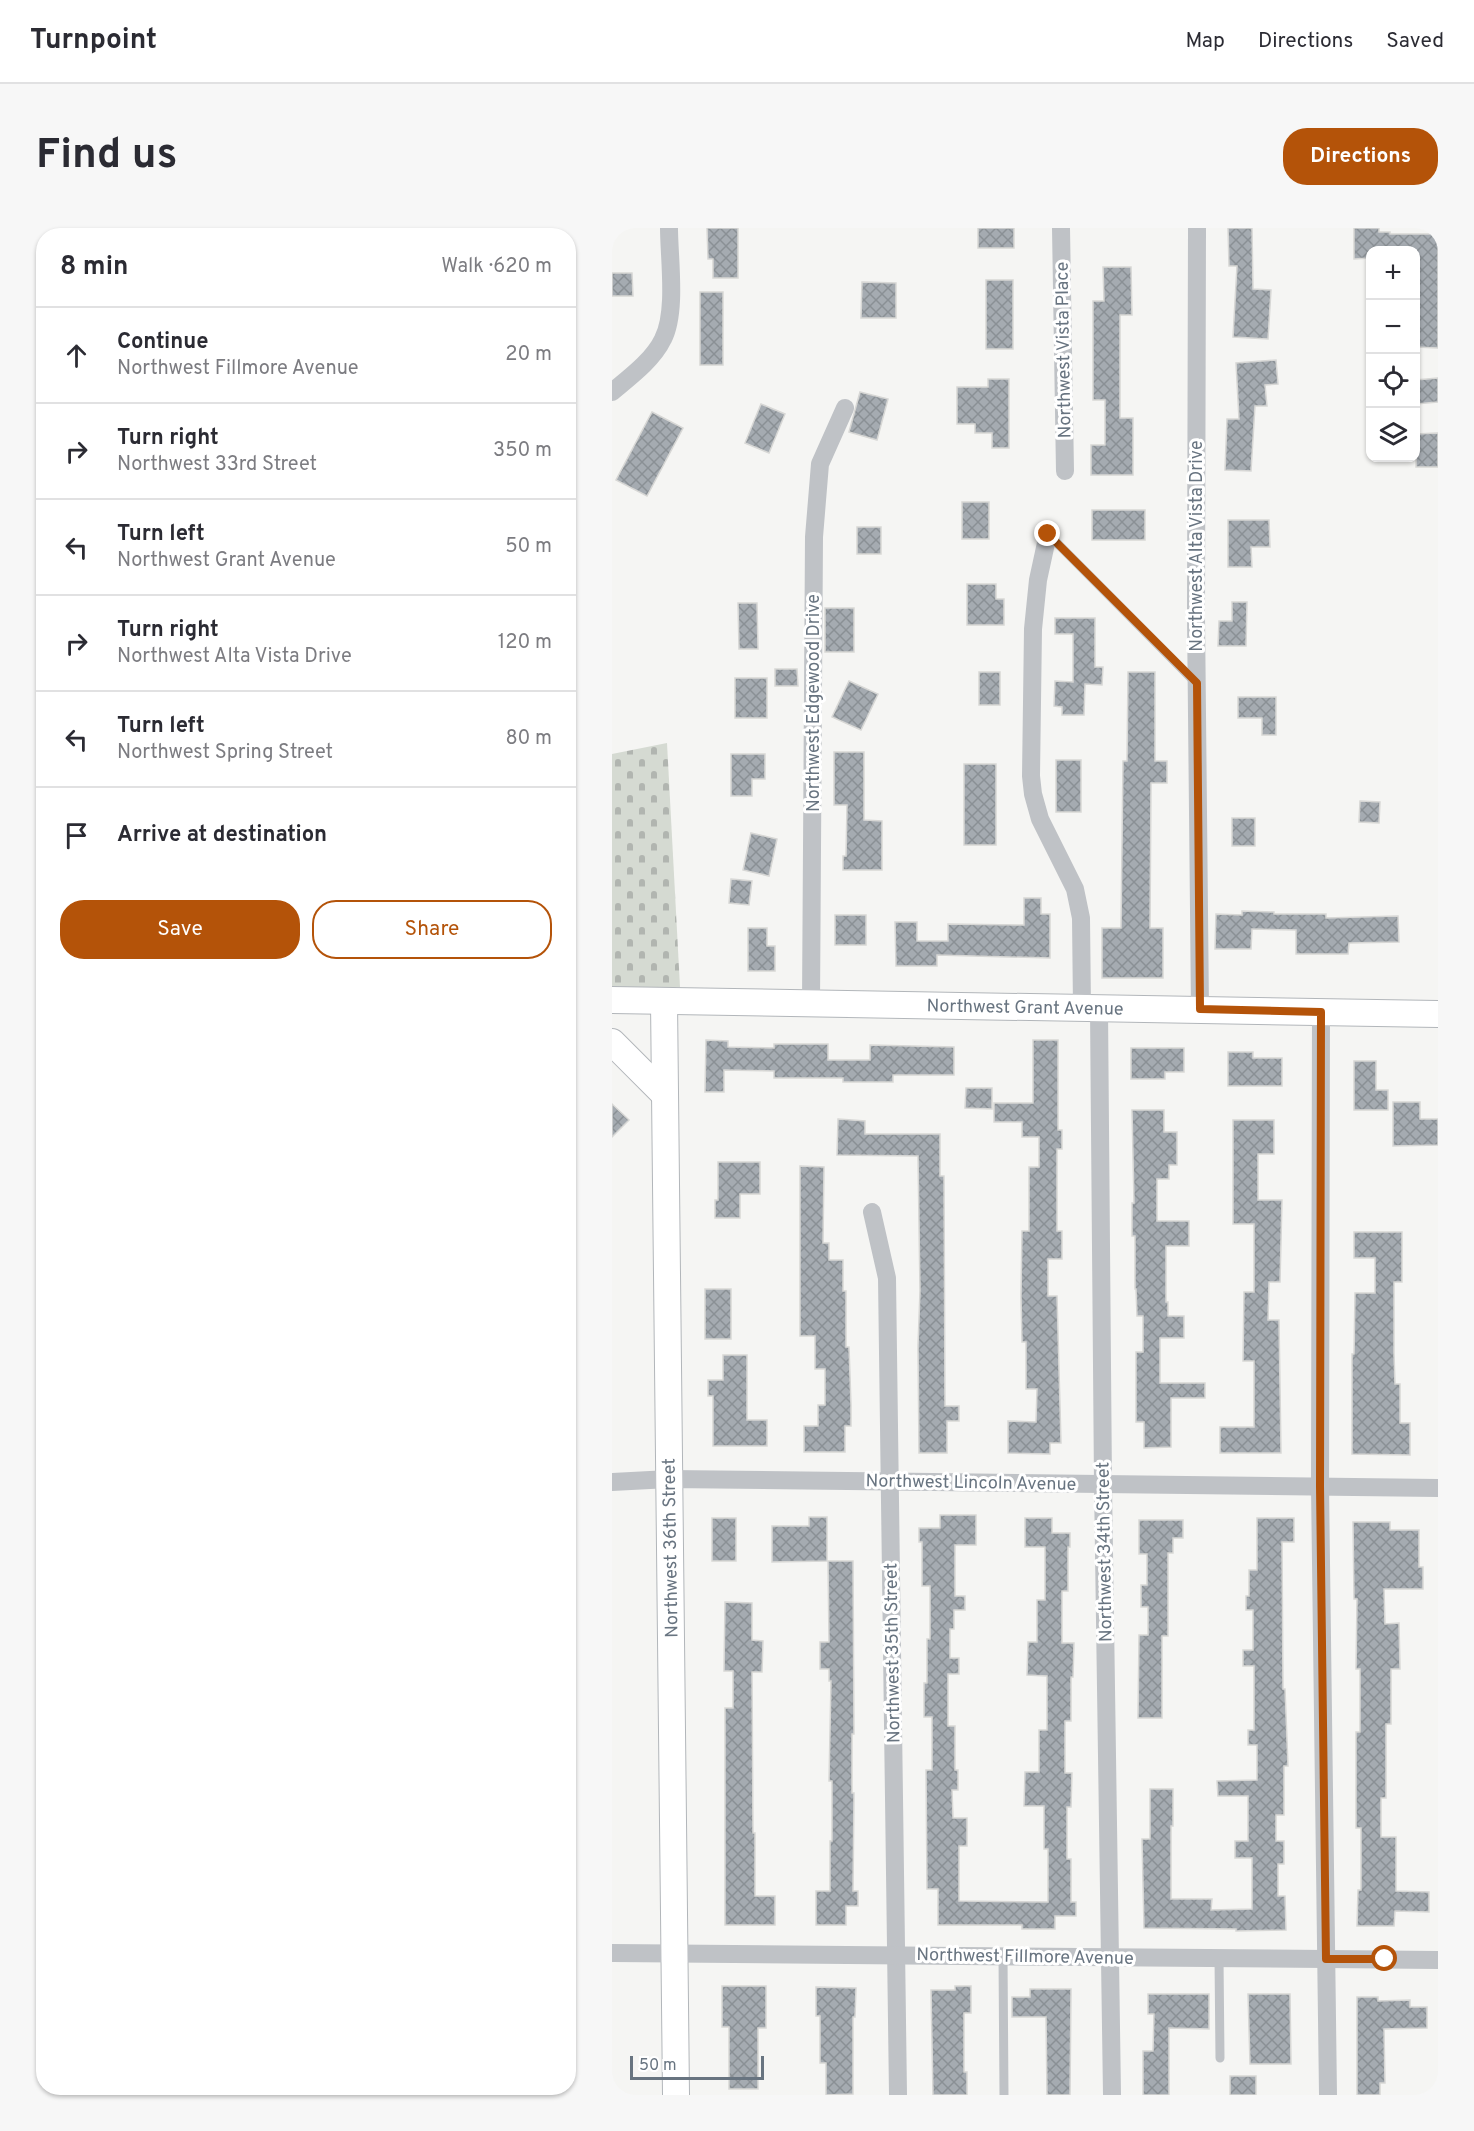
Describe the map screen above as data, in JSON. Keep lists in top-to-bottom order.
{
  "streets": {
    "street": [
      "Northwest Vista Place",
      "Northwest Alta Vista Drive",
      "Northwest Edgewood Drive",
      "Northwest Grant Avenue",
      "Northwest Lincoln Avenue",
      "Northwest 36th Street",
      "Northwest 34th Street",
      "Northwest 35th Street",
      "Northwest Fillmore Avenue"
    ]
  },
  "crossings": [
    ["Northwest Alta Vista Drive", "Northwest Grant Avenue"],
    ["Northwest Edgewood Drive", "Northwest Grant Avenue"],
    ["Northwest Grant Avenue", "Northwest 36th Street"],
    ["Northwest Grant Avenue", "Northwest 34th Street"],
    ["Northwest Lincoln Avenue", "Northwest 36th Street"],
    ["Northwest Lincoln Avenue", "Northwest 34th Street"],
    ["Northwest Lincoln Avenue", "Northwest 35th Street"],
    ["Northwest 36th Street", "Northwest Fillmore Avenue"],
    ["Northwest 34th Street", "Northwest Fillmore Avenue"],
    ["Northwest 35th Street", "Northwest Fillmore Avenue"]
  ],
  "scale_bar": "50 m",
  "page": {
    "header": "Turnpoint",
    "nav": ["Map", "Directions", "Saved"],
    "buttons": [
      "Directions",
      ["Save", "Share"]
    ],
    "title": "Find us",
    "heading": ["8 min", "Walk · 620 m"],
    "map_buttons": ["+", "−"],
    "list": [
      ["Continue", "Northwest Fillmore Avenue", "20 m"],
      ["Turn right", "Northwest 33rd Street", "350 m"],
      ["Turn left", "Northwest Grant Avenue", "50 m"],
      ["Turn right", "Northwest Alta Vista Drive", "120 m"],
      ["Turn left", "Northwest Spring Street", "80 m"],
      "Arrive at destination"
    ],
    "scale": "50 m"
  }
}
